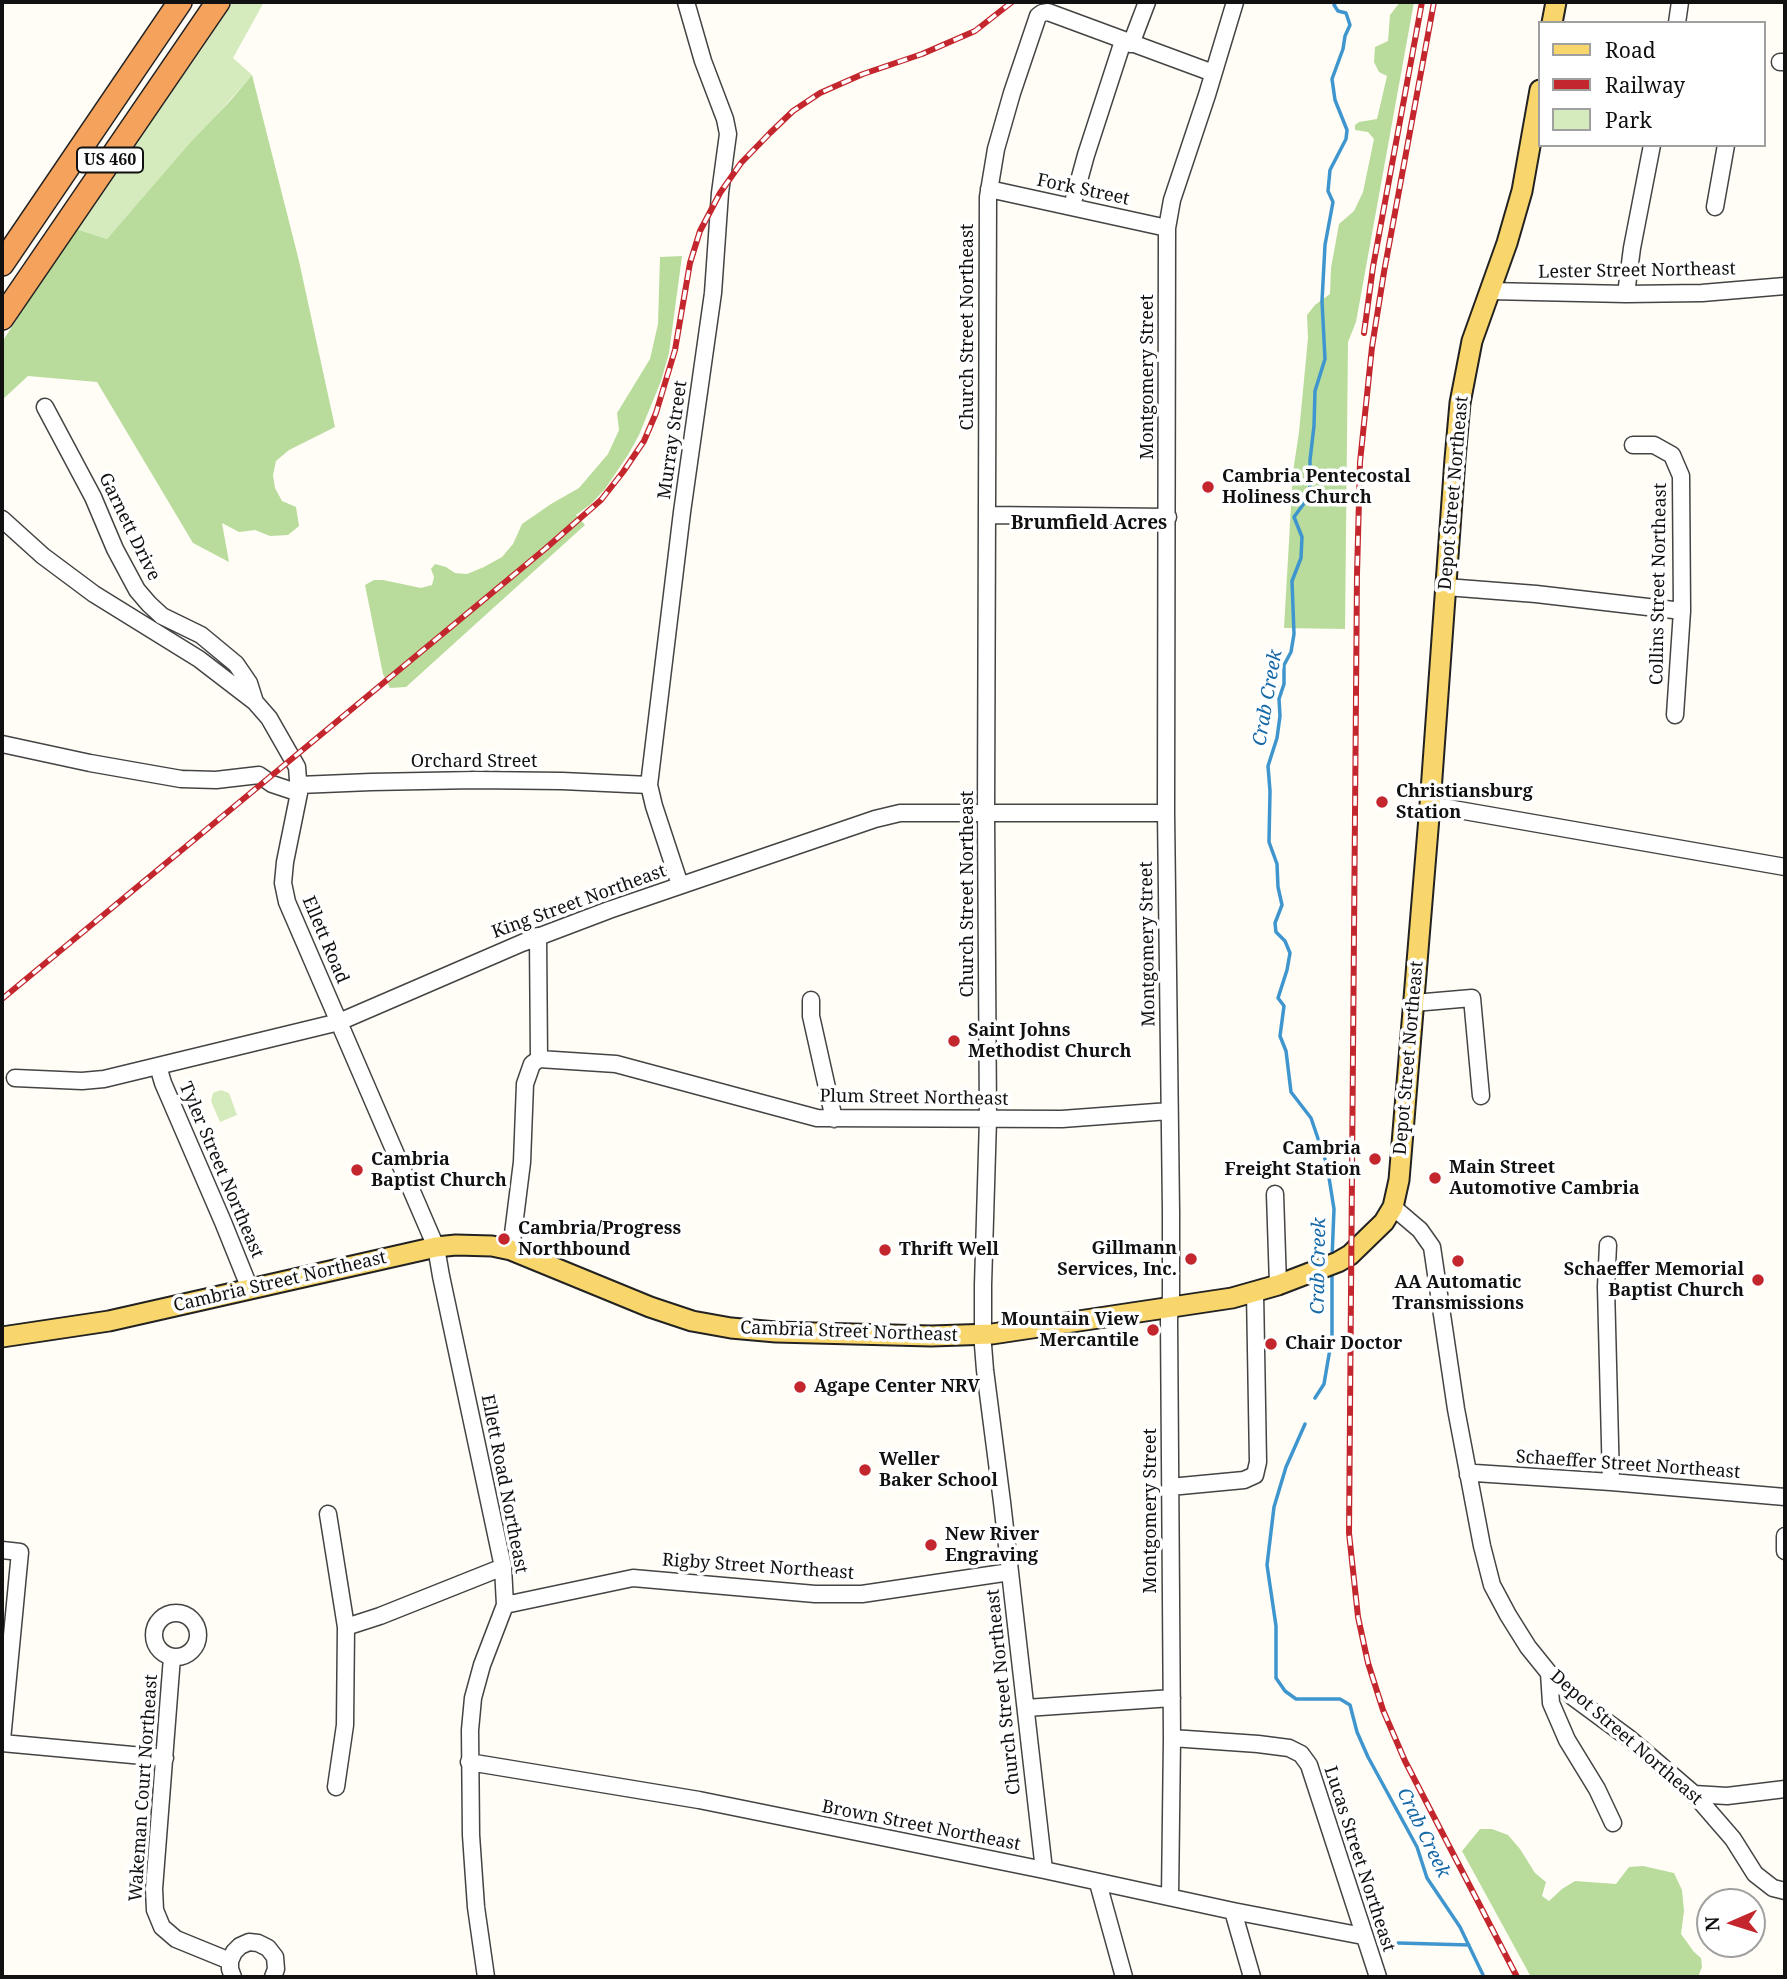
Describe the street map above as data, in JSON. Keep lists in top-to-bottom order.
{
  "streets": {
    "highway": ["US 460"],
    "main road": ["Depot Street Northeast", "Cambria Street Northeast"],
    "street": [
      "Fork Street",
      "Lester Street Northeast",
      "Church Street Northeast",
      "Montgomery Street",
      "Murray Street",
      "Garnett Drive",
      "Collins Street Northeast",
      "Orchard Street",
      "King Street Northeast",
      "Ellett Road",
      "Plum Street Northeast",
      "Tyler Street Northeast",
      "Schaeffer Street Northeast",
      "Ellett Road Northeast",
      "Rigby Street Northeast",
      "Wakeman Court Northeast",
      "Brown Street Northeast",
      "Lucas Street Northeast"
    ]
  },
  "crossings": [
    ["Fork Street", "Church Street Northeast"],
    ["Fork Street", "Montgomery Street"],
    ["Lester Street Northeast", "Depot Street Northeast"],
    ["Church Street Northeast", "King Street Northeast"],
    ["Church Street Northeast", "Plum Street Northeast"],
    ["Church Street Northeast", "Cambria Street Northeast"],
    ["Church Street Northeast", "Rigby Street Northeast"],
    ["Church Street Northeast", "Brown Street Northeast"],
    ["Montgomery Street", "King Street Northeast"],
    ["Montgomery Street", "Plum Street Northeast"],
    ["Montgomery Street", "Cambria Street Northeast"],
    ["Montgomery Street", "Brown Street Northeast"],
    ["Montgomery Street", "Lucas Street Northeast"],
    ["Murray Street", "Orchard Street"],
    ["Murray Street", "King Street Northeast"],
    ["Depot Street Northeast", "Cambria Street Northeast"],
    ["Depot Street Northeast", "Schaeffer Street Northeast"],
    ["Garnett Drive", "Ellett Road"],
    ["Orchard Street", "Ellett Road"],
    ["King Street Northeast", "Ellett Road"],
    ["King Street Northeast", "Tyler Street Northeast"],
    ["Ellett Road", "Cambria Street Northeast"],
    ["Ellett Road", "Ellett Road Northeast"],
    ["Tyler Street Northeast", "Cambria Street Northeast"],
    ["Cambria Street Northeast", "Ellett Road Northeast"],
    ["Ellett Road Northeast", "Rigby Street Northeast"],
    ["Ellett Road Northeast", "Brown Street Northeast"],
    ["Brown Street Northeast", "Lucas Street Northeast"]
  ],
  "districts": ["Brumfield Acres"],
  "water": ["Crab Creek"],
  "places": [
    "Cambria Pentecostal Holiness Church",
    "Christiansburg Station",
    "Saint Johns Methodist Church",
    "Cambria Freight Station",
    "Cambria Baptist Church",
    "Main Street Automotive Cambria",
    "Cambria/Progress Northbound",
    "Thrift Well",
    "Gillmann Services, Inc.",
    "AA Automatic Transmissions",
    "Schaeffer Memorial Baptist Church",
    "Mountain View Mercantile",
    "Chair Doctor",
    "Agape Center NRV",
    "Weller Baker School",
    "New River Engraving"
  ],
  "legend": ["Road", "Railway", "Park"],
  "north": "left"
}
